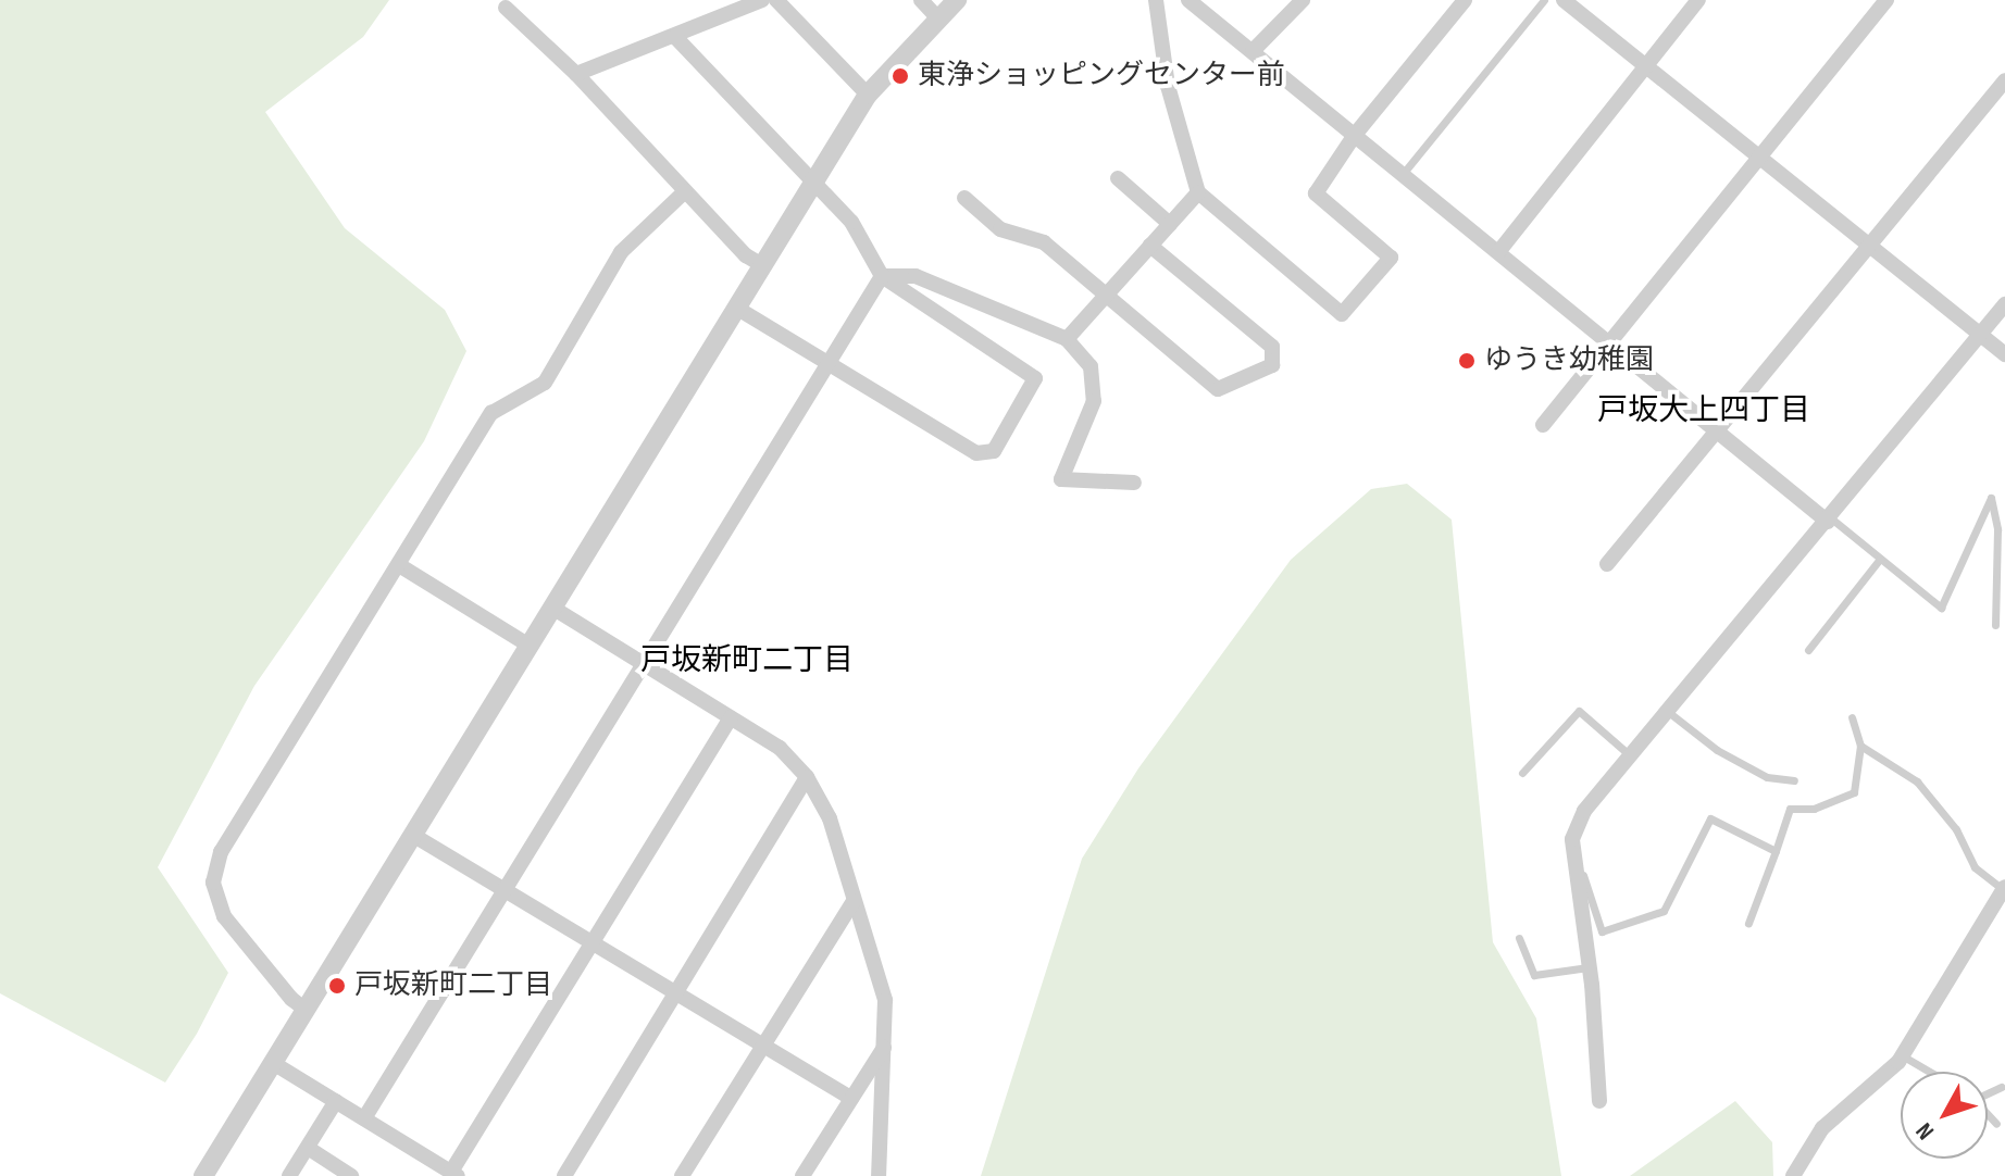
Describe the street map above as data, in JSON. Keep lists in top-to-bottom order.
{
  "districts": ["戸坂大上四丁目", "戸坂新町二丁目"],
  "places": ["東浄ショッピングセンター前", "ゆうき幼稚園", "戸坂新町二丁目"],
  "north": "bottom left"
}
